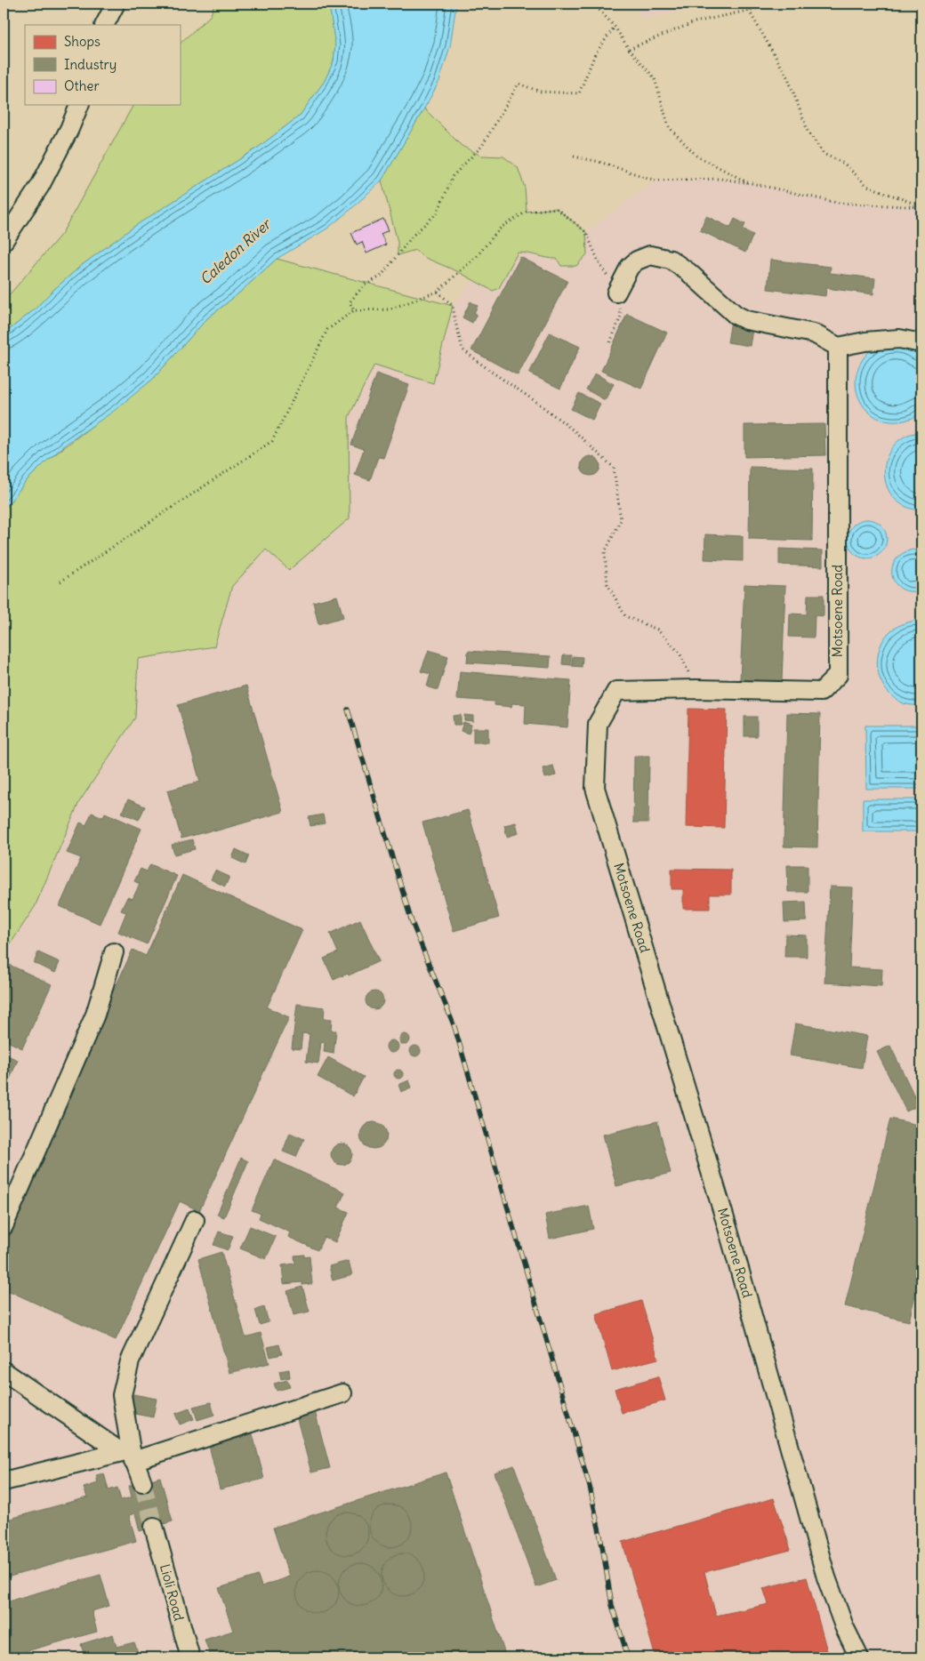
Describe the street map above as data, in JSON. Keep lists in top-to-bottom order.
{
  "streets": {
    "street": ["Motsoene Road", "Lioli Road"]
  },
  "water": ["Caledon River"],
  "legend": ["Shops", "Industry", "Other"]
}
